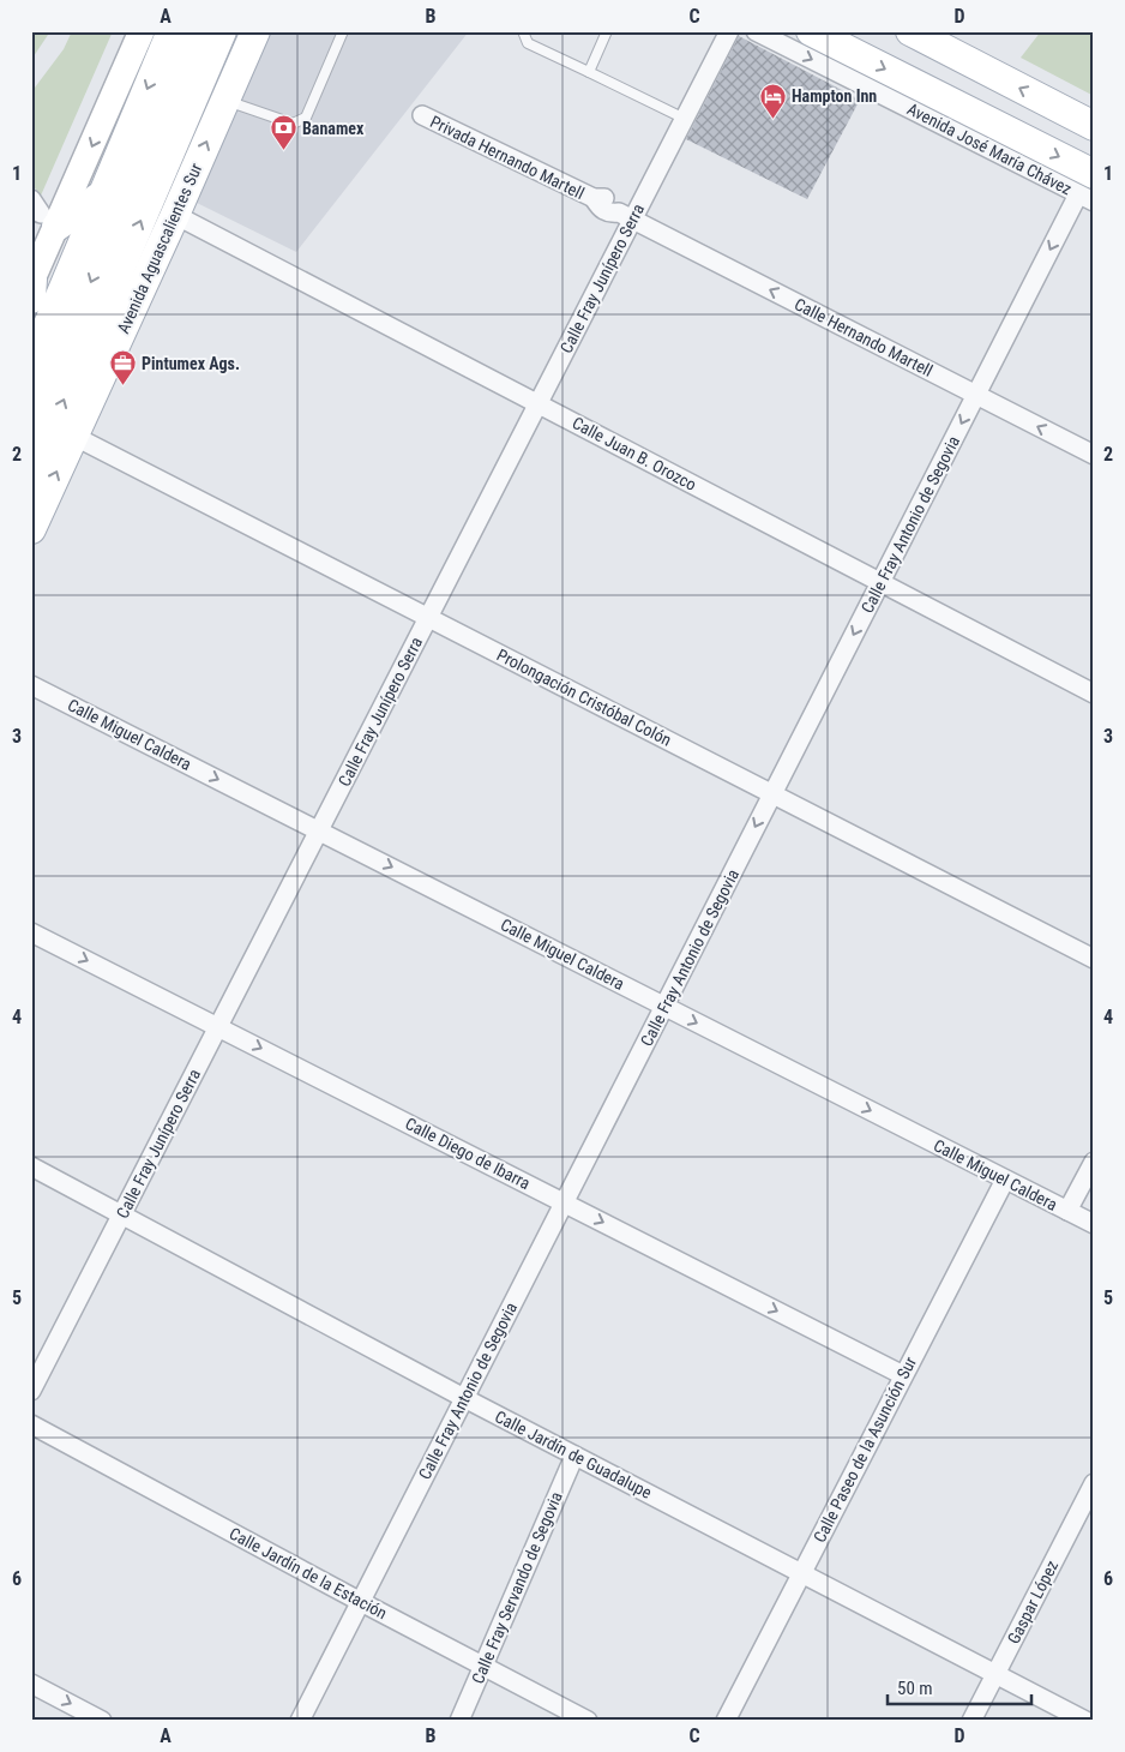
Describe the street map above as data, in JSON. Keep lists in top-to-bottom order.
{
  "streets": {
    "main road": ["Avenida José María Chávez", "Avenida Aguascalientes Sur"],
    "street": [
      "Privada Hernando Martell",
      "Calle Fray Junípero Serra",
      "Calle Hernando Martell",
      "Calle Juan B. Orozco",
      "Calle Fray Antonio de Segovia",
      "Prolongación Cristóbal Colón",
      "Calle Miguel Caldera",
      "Calle Diego de Ibarra",
      "Calle Paseo de la Asunción Sur",
      "Calle Jardín de Guadalupe",
      "Calle Jardín de la Estación",
      "Calle Fray Servando de Segovia",
      "Gaspar López"
    ]
  },
  "crossings": [
    ["Avenida José María Chávez", "Calle Fray Antonio de Segovia"],
    ["Privada Hernando Martell", "Calle Fray Junípero Serra"],
    ["Privada Hernando Martell", "Calle Hernando Martell"],
    ["Avenida Aguascalientes Sur", "Calle Juan B. Orozco"],
    ["Avenida Aguascalientes Sur", "Prolongación Cristóbal Colón"],
    ["Calle Fray Junípero Serra", "Calle Hernando Martell"],
    ["Calle Fray Junípero Serra", "Calle Juan B. Orozco"],
    ["Calle Fray Junípero Serra", "Prolongación Cristóbal Colón"],
    ["Calle Fray Junípero Serra", "Calle Miguel Caldera"],
    ["Calle Fray Junípero Serra", "Calle Diego de Ibarra"],
    ["Calle Fray Junípero Serra", "Calle Jardín de Guadalupe"],
    ["Calle Hernando Martell", "Calle Fray Antonio de Segovia"],
    ["Calle Juan B. Orozco", "Calle Fray Antonio de Segovia"],
    ["Calle Fray Antonio de Segovia", "Prolongación Cristóbal Colón"],
    ["Calle Fray Antonio de Segovia", "Calle Miguel Caldera"],
    ["Calle Fray Antonio de Segovia", "Calle Diego de Ibarra"],
    ["Calle Fray Antonio de Segovia", "Calle Jardín de Guadalupe"],
    ["Calle Fray Antonio de Segovia", "Calle Jardín de la Estación"],
    ["Calle Miguel Caldera", "Calle Paseo de la Asunción Sur"],
    ["Calle Diego de Ibarra", "Calle Paseo de la Asunción Sur"],
    ["Calle Paseo de la Asunción Sur", "Calle Jardín de Guadalupe"],
    ["Calle Jardín de Guadalupe", "Calle Fray Servando de Segovia"],
    ["Calle Jardín de Guadalupe", "Gaspar López"],
    ["Calle Jardín de la Estación", "Calle Fray Servando de Segovia"]
  ],
  "one_way": [
    "Avenida José María Chávez",
    "Calle Hernando Martell",
    "Calle Fray Antonio de Segovia",
    "Calle Miguel Caldera",
    "Calle Diego de Ibarra"
  ],
  "places": {
    "hotel": ["Hampton Inn"],
    "bank": ["Banamex"],
    "office": ["Pintumex Ags."]
  },
  "scale_bar": "50 m",
  "grid": {
    "columns": [
      "A",
      "B",
      "C",
      "D"
    ],
    "rows": [
      "1",
      "2",
      "3",
      "4",
      "5",
      "6"
    ]
  }
}
